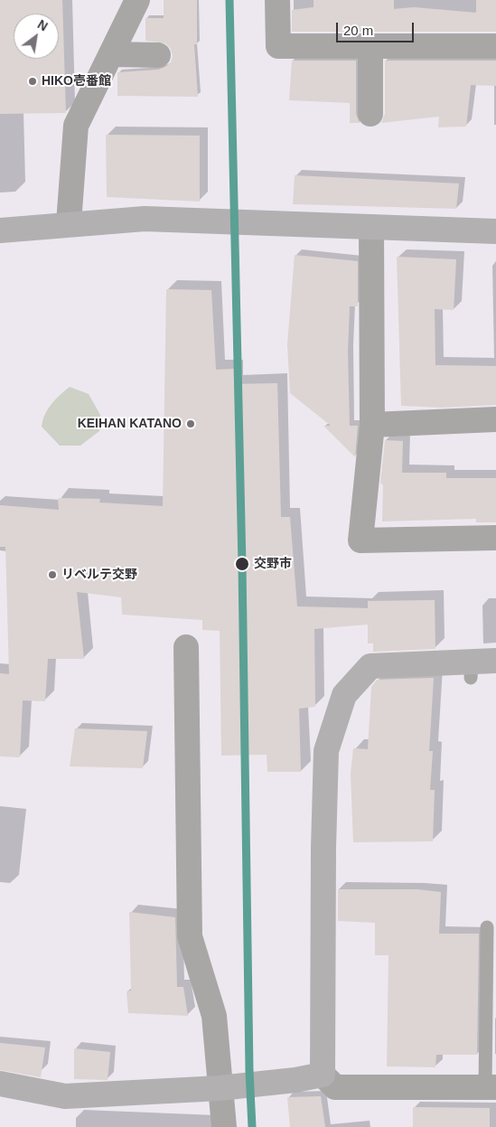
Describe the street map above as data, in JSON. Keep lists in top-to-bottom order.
{
  "places": [
    "HIKO壱番館",
    "KEIHAN KATANO",
    "交野市",
    "リベルテ交野"
  ],
  "scale_bar": "20 m",
  "north": "top right"
}
